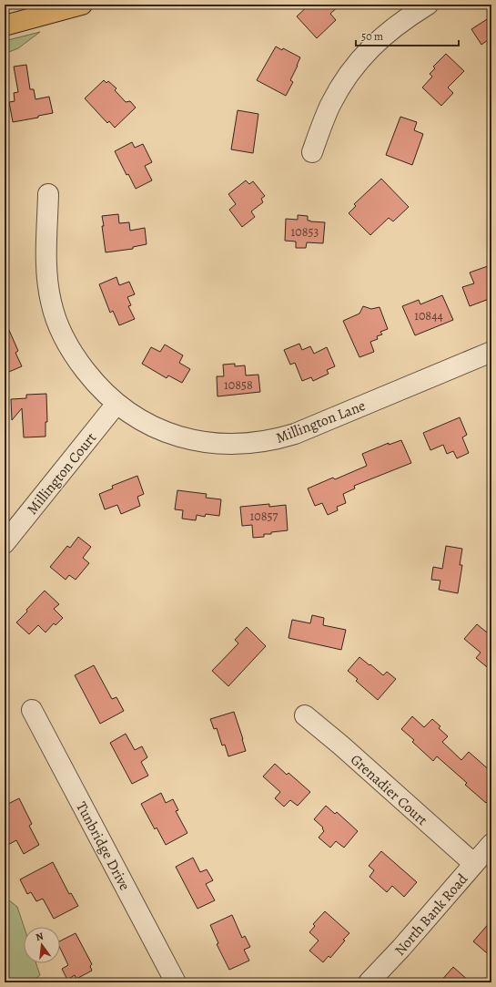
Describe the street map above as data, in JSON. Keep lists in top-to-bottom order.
{
  "streets": {
    "street": [
      "Millington Lane",
      "Millington Court",
      "Grenadier Court",
      "Tunbridge Drive",
      "North Bank Road"
    ]
  },
  "crossings": [
    ["Millington Lane", "Millington Court"],
    ["Grenadier Court", "North Bank Road"]
  ],
  "house_numbers": [
    "10853",
    "10844",
    "10858",
    "10857"
  ],
  "scale_bar": "50 m",
  "north": "top"
}
